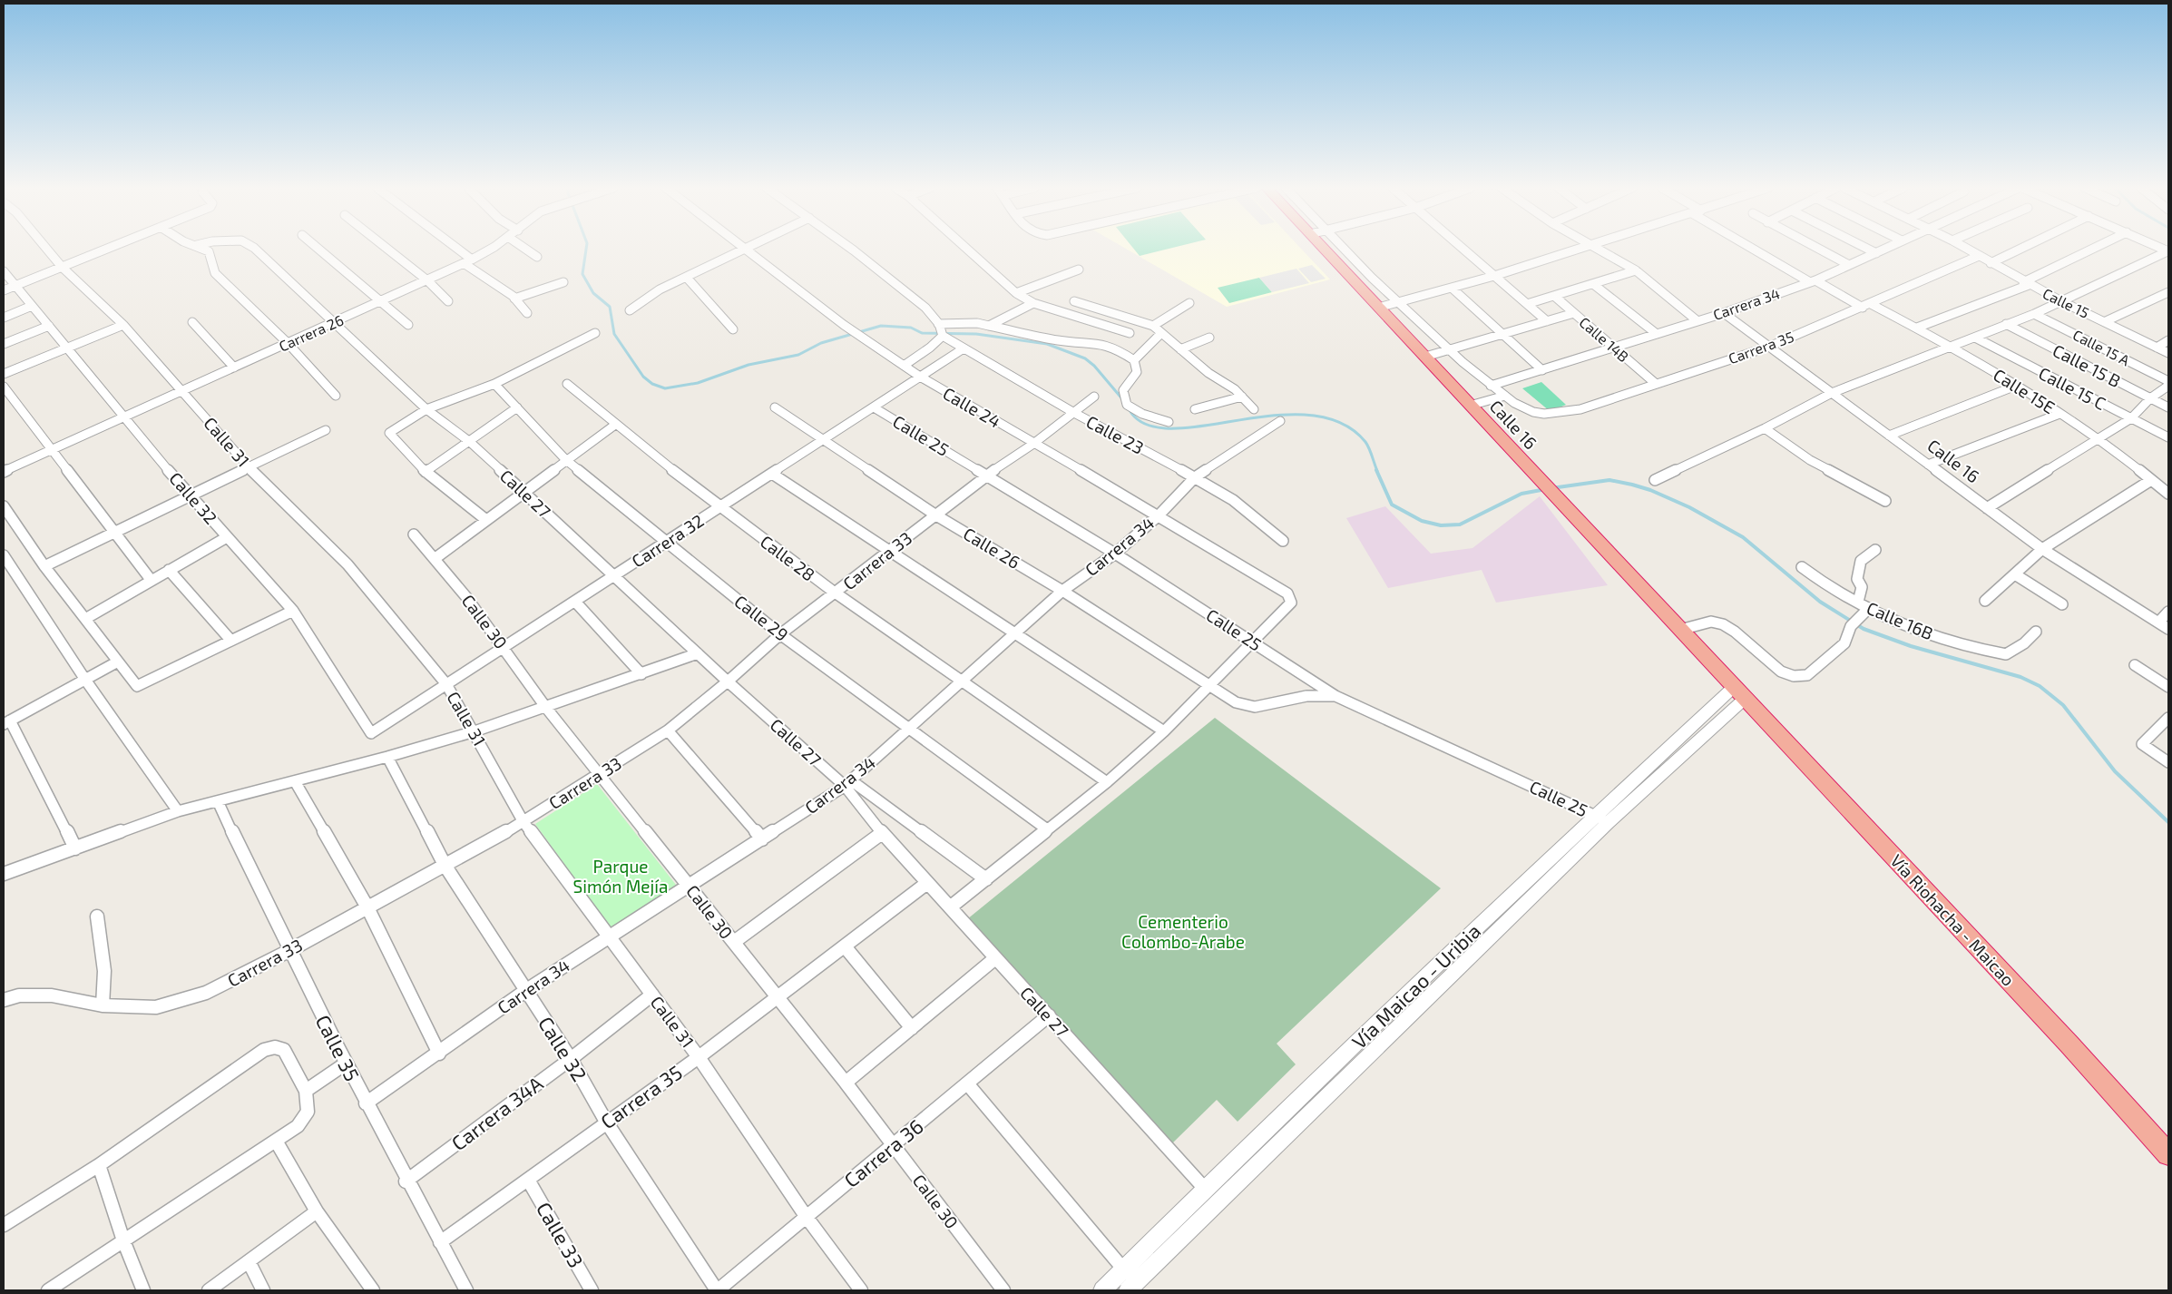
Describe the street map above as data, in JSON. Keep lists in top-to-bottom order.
{
  "streets": {
    "highway": ["Calle 16", "Vía Riohacha - Maicao"],
    "street": [
      "Calle 15",
      "Carrera 34",
      "Carrera 26",
      "Calle 14B",
      "Carrera 35",
      "Calle 15 A",
      "Calle 15 B",
      "Calle 15 C",
      "Calle 15E",
      "Calle 24",
      "Calle 23",
      "Calle 25",
      "Calle 31",
      "Calle 27",
      "Calle 32",
      "Carrera 32",
      "Calle 26",
      "Calle 28",
      "Carrera 33",
      "Calle 29",
      "Calle 16B",
      "Calle 30",
      "Vía Maicao - Uribia",
      "Calle 35",
      "Carrera 34A",
      "Carrera 36",
      "Calle 33"
    ]
  },
  "crossings": [
    ["Calle 15", "Carrera 35"],
    ["Carrera 34", "Calle 14B"],
    ["Carrera 34", "Calle 15E"],
    ["Carrera 34", "Calle 24"],
    ["Carrera 34", "Calle 16"],
    ["Carrera 34", "Calle 23"],
    ["Carrera 34", "Calle 25"],
    ["Carrera 34", "Calle 31"],
    ["Carrera 34", "Calle 27"],
    ["Carrera 34", "Calle 32"],
    ["Carrera 34", "Calle 26"],
    ["Carrera 34", "Calle 28"],
    ["Carrera 34", "Calle 29"],
    ["Carrera 34", "Calle 30"],
    ["Carrera 34", "Calle 35"],
    ["Carrera 26", "Calle 31"],
    ["Carrera 26", "Calle 32"],
    ["Calle 14B", "Carrera 35"],
    ["Carrera 35", "Calle 15E"],
    ["Carrera 35", "Calle 16"],
    ["Carrera 35", "Calle 31"],
    ["Carrera 35", "Calle 27"],
    ["Carrera 35", "Calle 32"],
    ["Carrera 35", "Calle 30"],
    ["Carrera 35", "Calle 35"],
    ["Carrera 35", "Calle 33"],
    ["Calle 24", "Calle 25"],
    ["Calle 24", "Carrera 32"],
    ["Calle 24", "Carrera 33"],
    ["Calle 16", "Vía Riohacha - Maicao"],
    ["Calle 16", "Vía Maicao - Uribia"],
    ["Calle 23", "Carrera 32"],
    ["Calle 23", "Carrera 33"],
    ["Calle 25", "Carrera 32"],
    ["Calle 25", "Calle 26"],
    ["Calle 25", "Carrera 33"],
    ["Calle 25", "Vía Maicao - Uribia"],
    ["Calle 31", "Carrera 32"],
    ["Calle 31", "Carrera 33"],
    ["Calle 31", "Carrera 34A"],
    ["Calle 31", "Carrera 36"],
    ["Calle 27", "Carrera 32"],
    ["Calle 27", "Carrera 33"],
    ["Calle 27", "Vía Maicao - Uribia"],
    ["Calle 27", "Carrera 36"],
    ["Calle 32", "Carrera 32"],
    ["Calle 32", "Carrera 33"],
    ["Calle 32", "Carrera 34A"],
    ["Calle 32", "Carrera 36"],
    ["Carrera 32", "Calle 26"],
    ["Carrera 32", "Calle 28"],
    ["Carrera 32", "Calle 29"],
    ["Carrera 32", "Calle 30"],
    ["Calle 26", "Carrera 33"],
    ["Calle 28", "Carrera 33"],
    ["Carrera 33", "Calle 29"],
    ["Carrera 33", "Calle 30"],
    ["Carrera 33", "Calle 35"],
    ["Calle 30", "Carrera 36"],
    ["Vía Riohacha - Maicao", "Vía Maicao - Uribia"],
    ["Calle 35", "Carrera 34A"]
  ],
  "parks": ["Parque Simón Mejía", "Cementerio Colombo-Arabe"]
}
